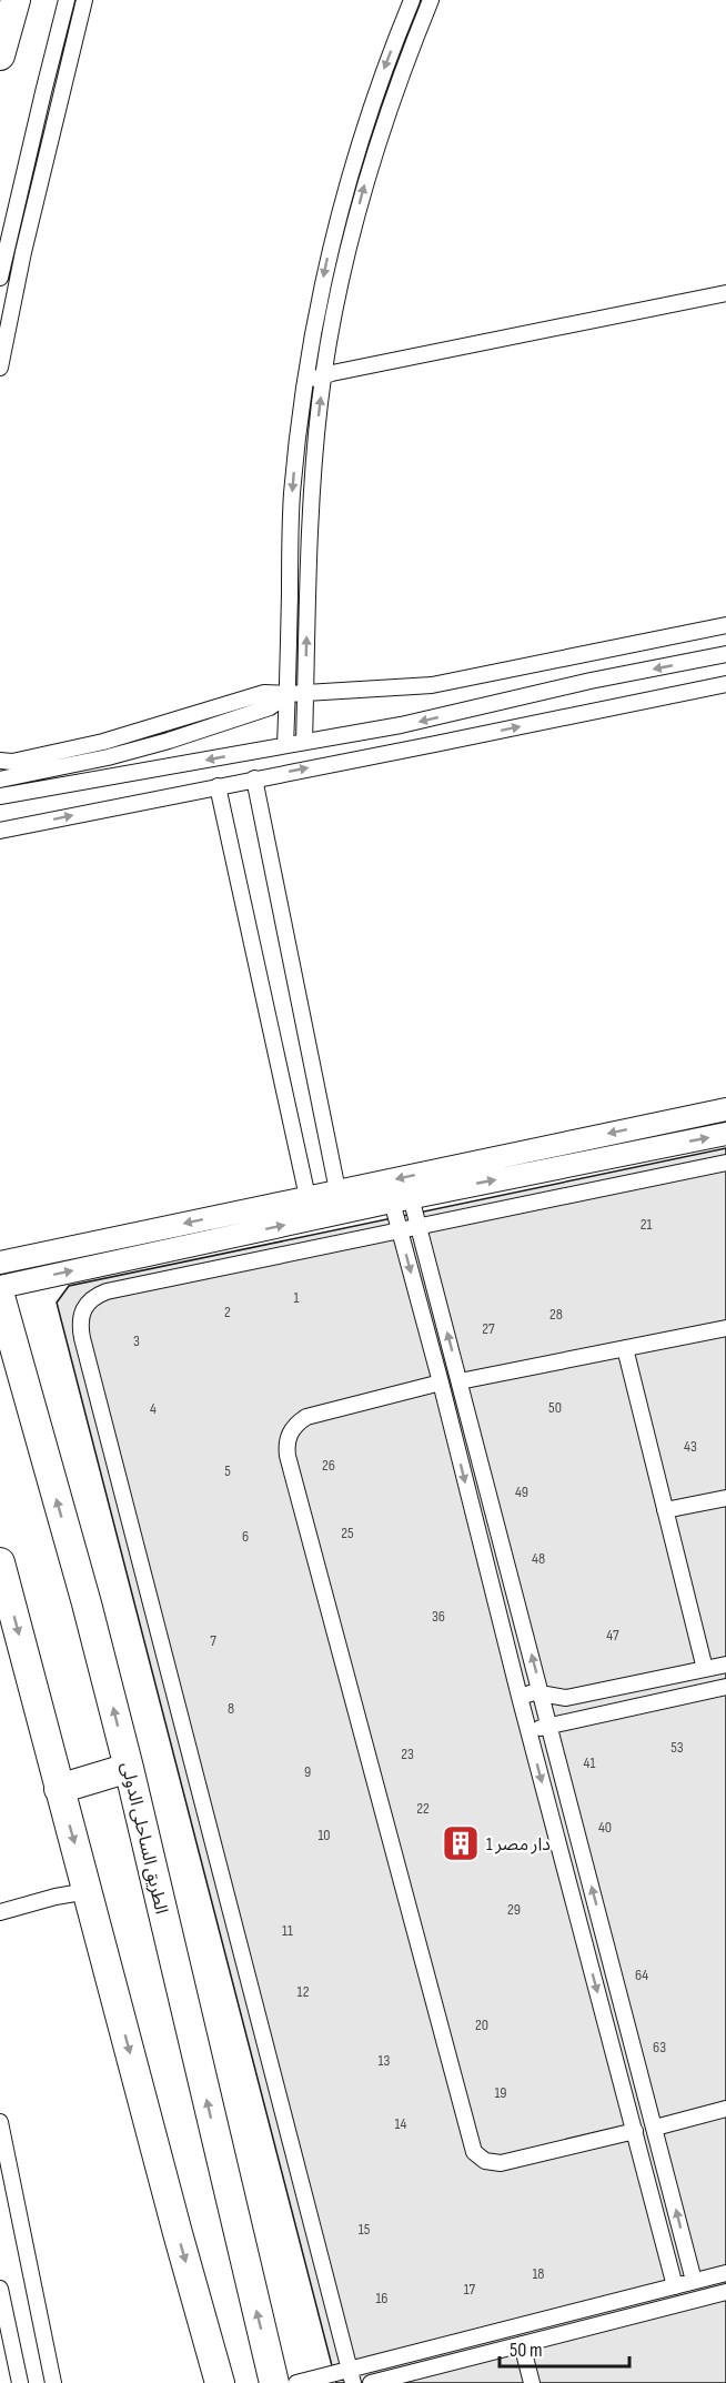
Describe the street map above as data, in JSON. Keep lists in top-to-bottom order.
{
  "streets": {
    "highway": ["الطريق الساحلى الدولى"]
  },
  "places": {
    "building": ["دار مصر 1"]
  },
  "house_numbers": [
    "21",
    "1",
    "2",
    "28",
    "27",
    "3",
    "50",
    "4",
    "43",
    "26",
    "5",
    "49",
    "25",
    "6",
    "48",
    "36",
    "47",
    "7",
    "8",
    "53",
    "23",
    "41",
    "9",
    "22",
    "40",
    "10",
    "29",
    "11",
    "64",
    "12",
    "20",
    "63",
    "13",
    "19",
    "14",
    "15",
    "18",
    "17",
    "16"
  ],
  "scale_bar": "50 m"
}
